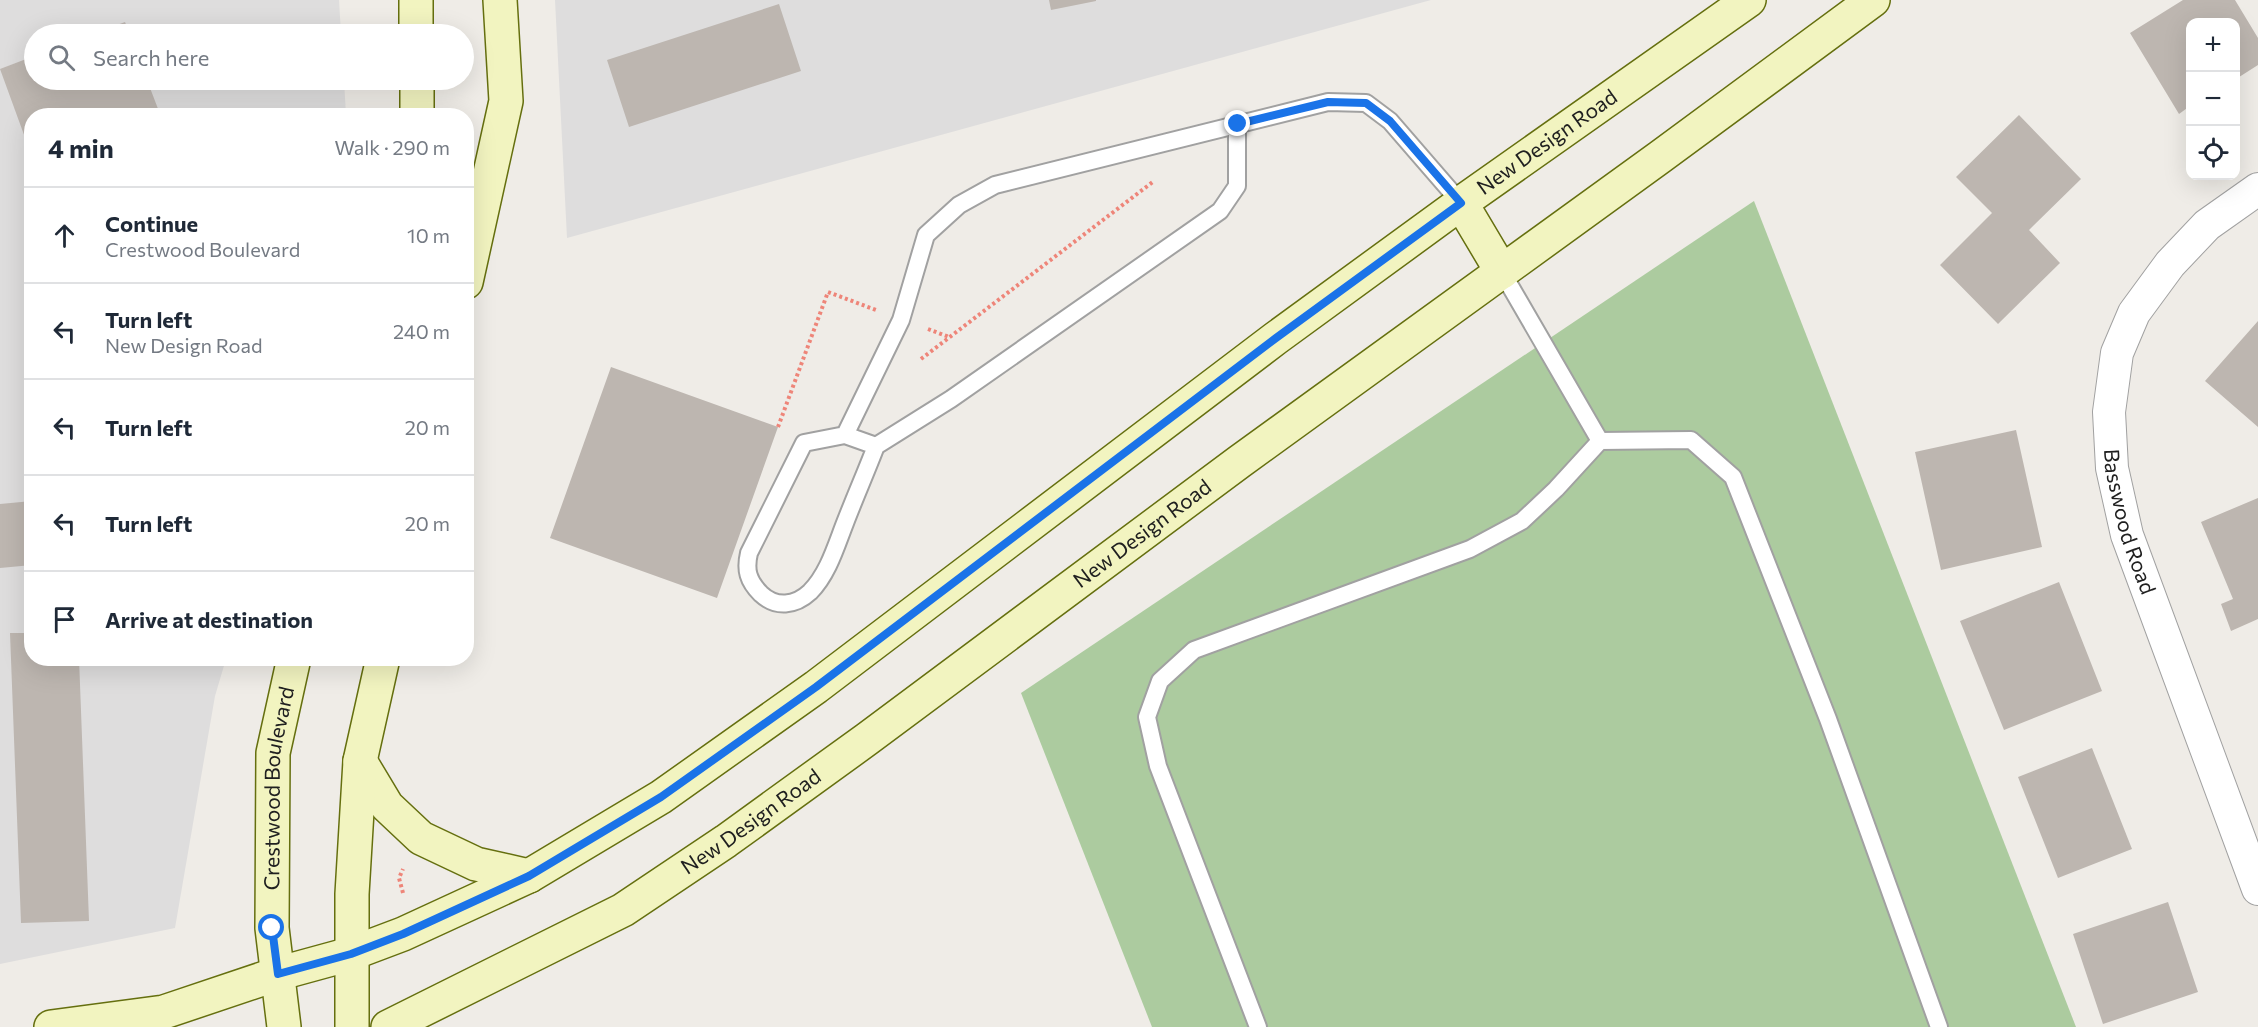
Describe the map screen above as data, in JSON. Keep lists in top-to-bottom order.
{
  "streets": {
    "main road": ["New Design Road", "Crestwood Boulevard"],
    "street": ["Basswood Road"]
  },
  "crossings": [
    ["New Design Road", "Crestwood Boulevard"]
  ],
  "page": {
    "map_buttons": ["+", "−"],
    "search": "Search here",
    "heading": ["4 min", "Walk · 290 m"],
    "list": [
      ["Continue", "Crestwood Boulevard", "10 m"],
      ["Turn left", "New Design Road", "240 m"],
      ["Turn left", "20 m"],
      ["Turn left", "20 m"],
      "Arrive at destination"
    ]
  }
}
